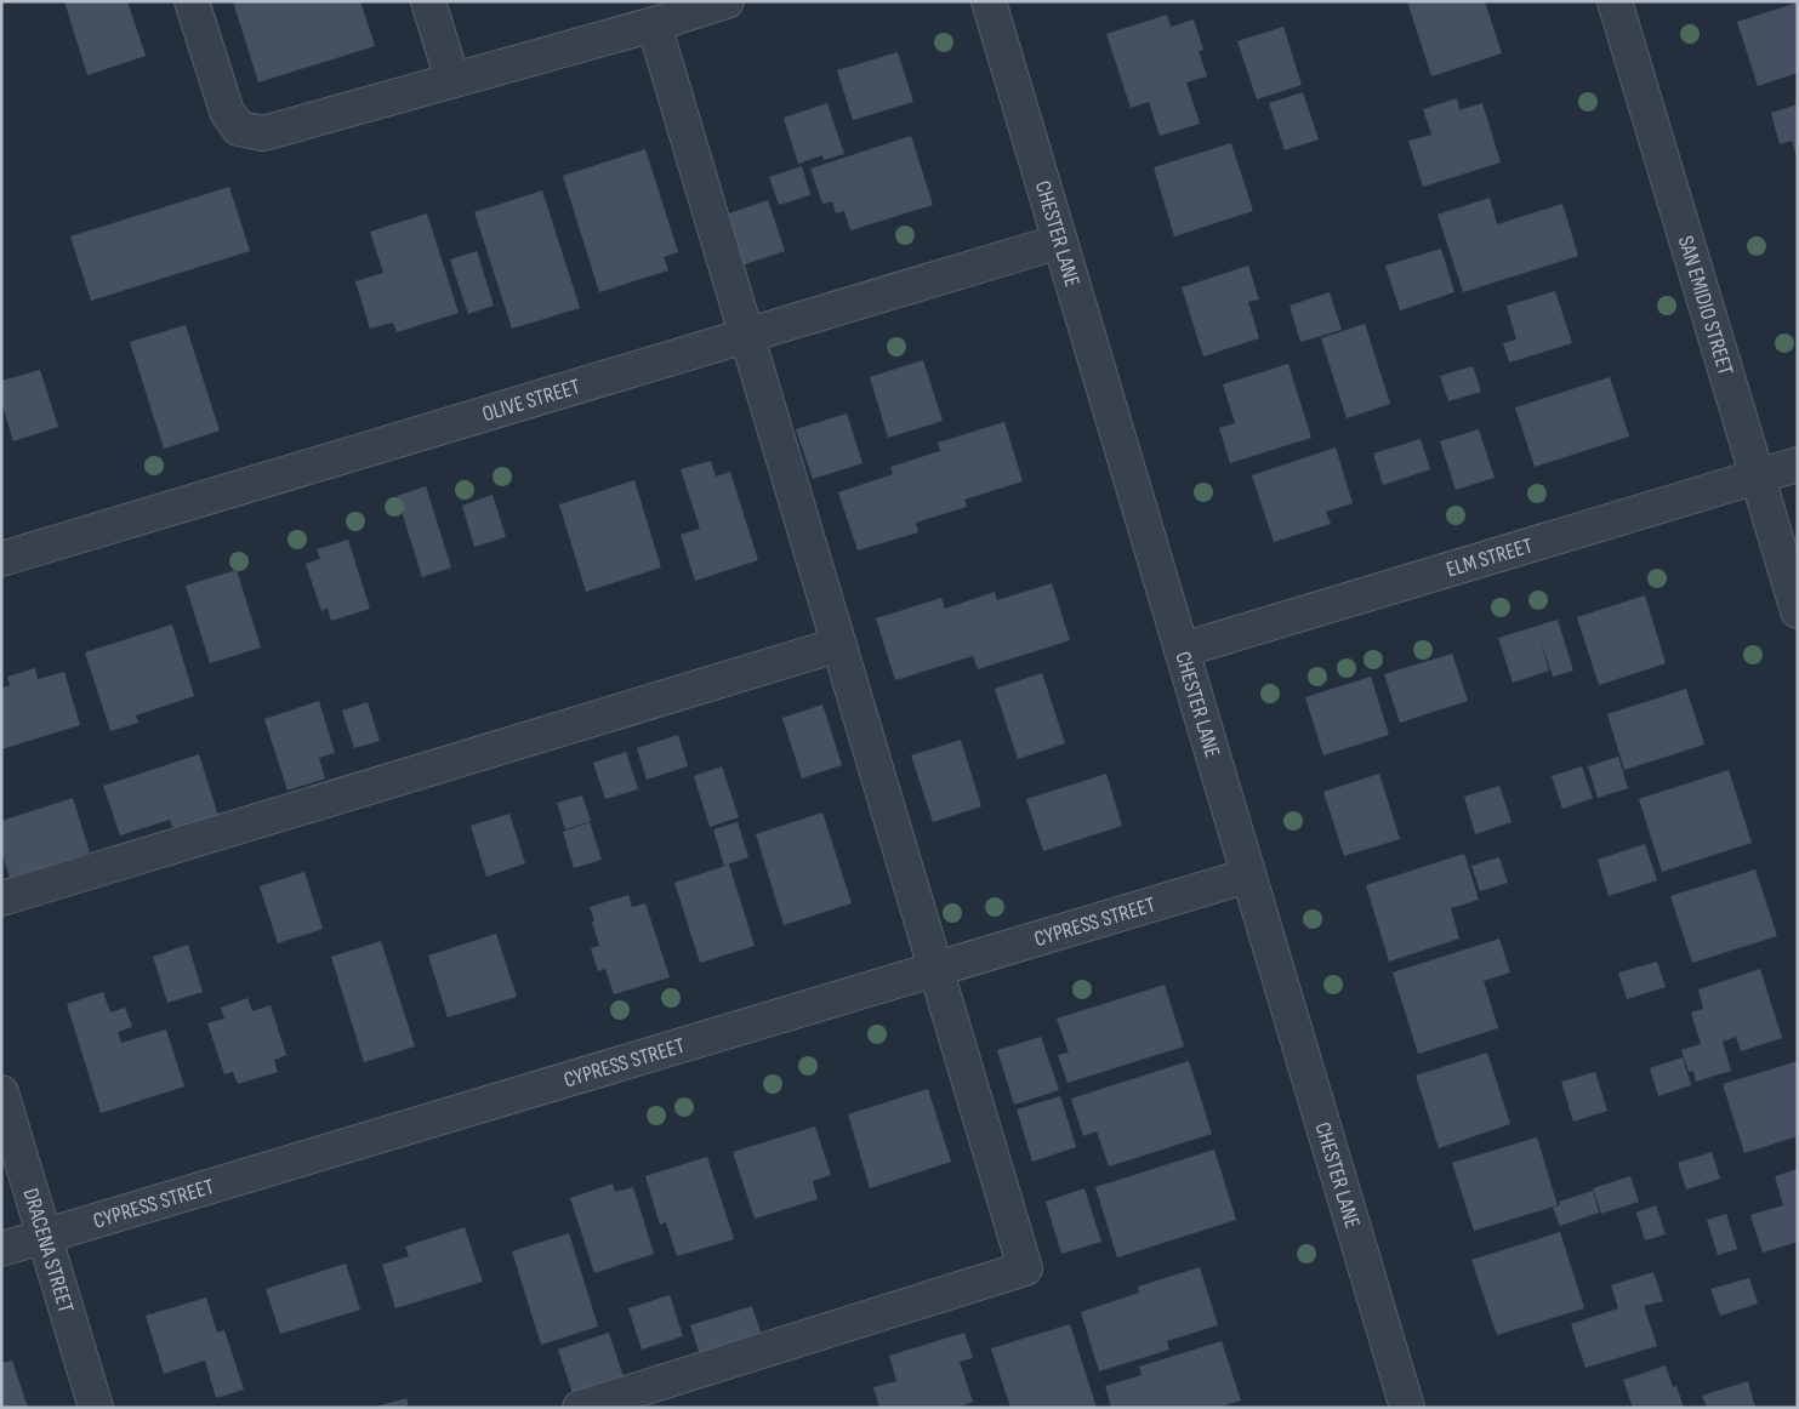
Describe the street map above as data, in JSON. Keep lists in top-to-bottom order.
{
  "streets": {
    "street": [
      "CHESTER LANE",
      "SAN EMIDIO STREET",
      "OLIVE STREET",
      "ELM STREET",
      "CYPRESS STREET",
      "DRACENA STREET"
    ]
  },
  "crossings": [
    ["CHESTER LANE", "OLIVE STREET"],
    ["CHESTER LANE", "ELM STREET"],
    ["CHESTER LANE", "CYPRESS STREET"],
    ["SAN EMIDIO STREET", "ELM STREET"],
    ["CYPRESS STREET", "DRACENA STREET"]
  ]
}
